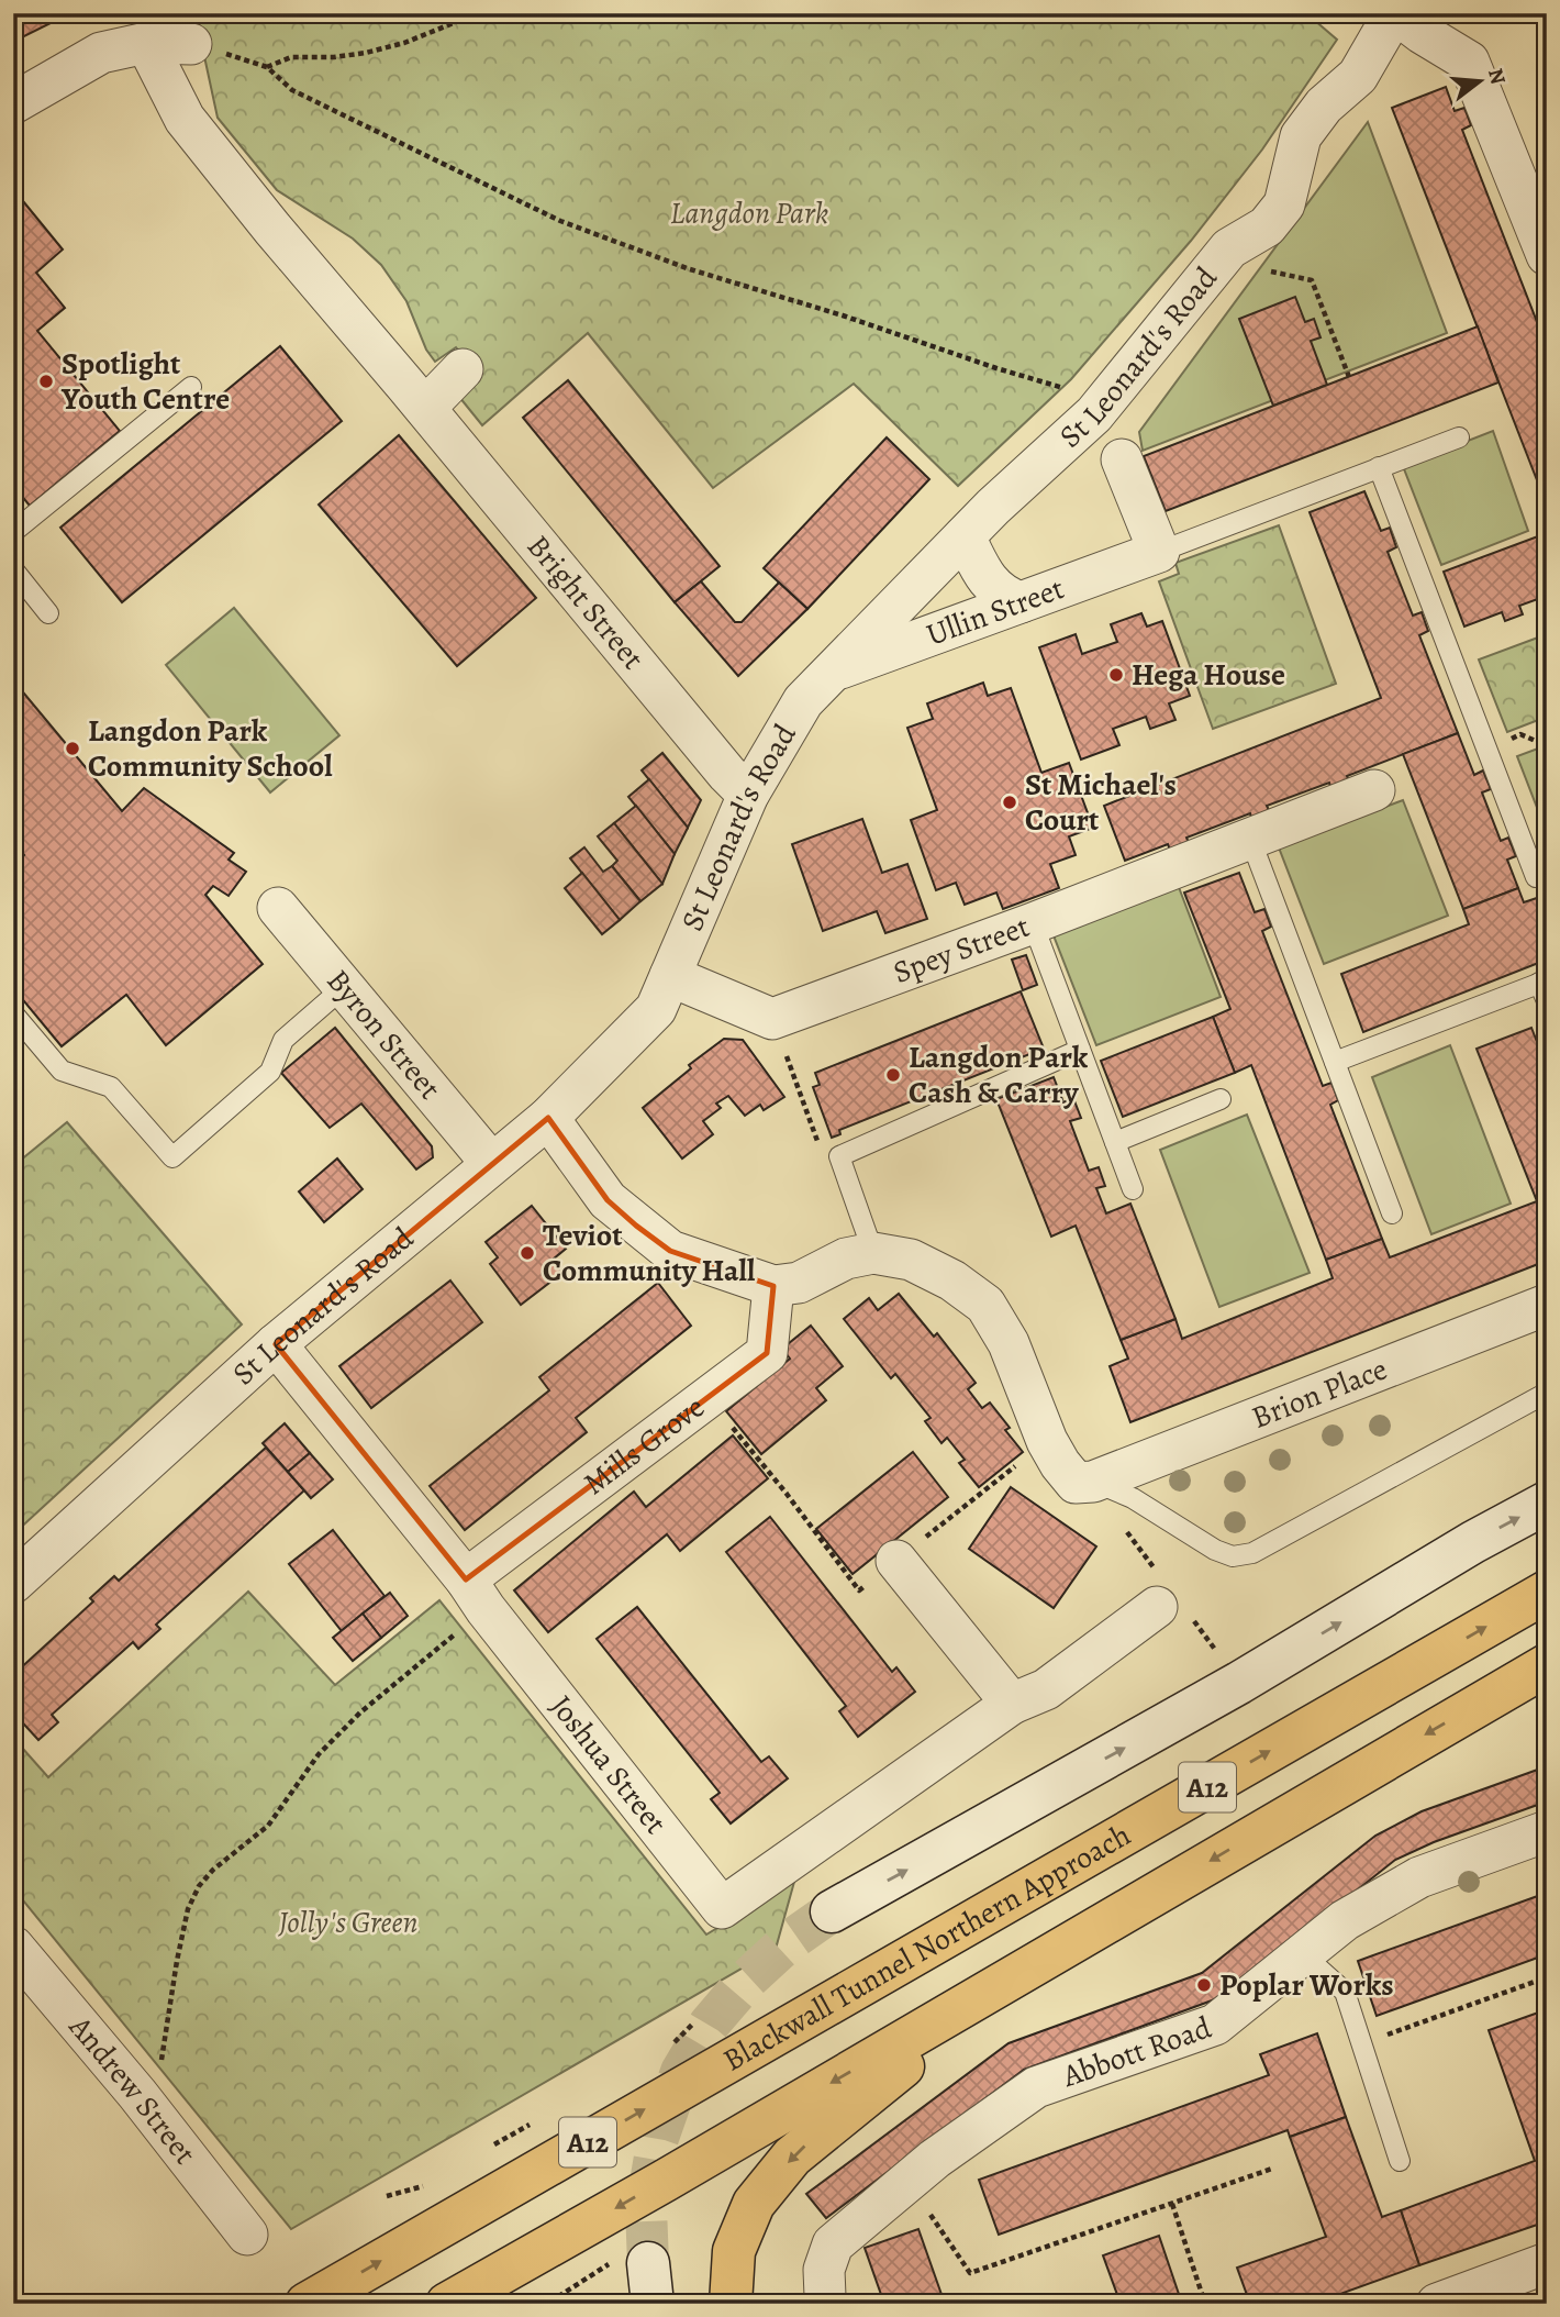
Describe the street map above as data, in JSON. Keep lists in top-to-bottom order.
{
  "streets": {
    "highway": ["A12", "Blackwall Tunnel Northern Approach"],
    "street": [
      "St Leonard's Road",
      "Bright Street",
      "Ullin Street",
      "Spey Street",
      "Byron Street",
      "Brion Place",
      "Mills Grove",
      "Joshua Street",
      "Abbott Road",
      "Andrew Street"
    ]
  },
  "crossings": [
    ["St Leonard's Road", "Bright Street"],
    ["St Leonard's Road", "Ullin Street"],
    ["St Leonard's Road", "Byron Street"],
    ["St Leonard's Road", "Joshua Street"],
    ["Mills Grove", "Joshua Street"]
  ],
  "parks": ["Langdon Park", "Jolly's Green"],
  "places": [
    "Spotlight Youth Centre",
    "Hega House",
    "Langdon Park Community School",
    "St Michael's Court",
    "Langdon Park Cash & Carry",
    "Teviot Community Hall",
    "Poplar Works"
  ],
  "north": "right"
}
